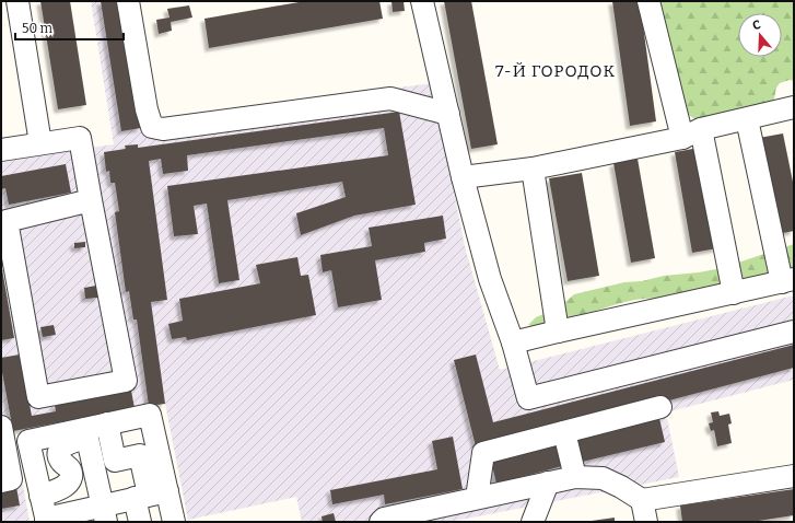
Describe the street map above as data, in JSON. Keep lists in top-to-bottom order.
{
  "districts": ["7-Й ГОРОДОК"],
  "scale_bar": "50 m",
  "north": "top"
}
